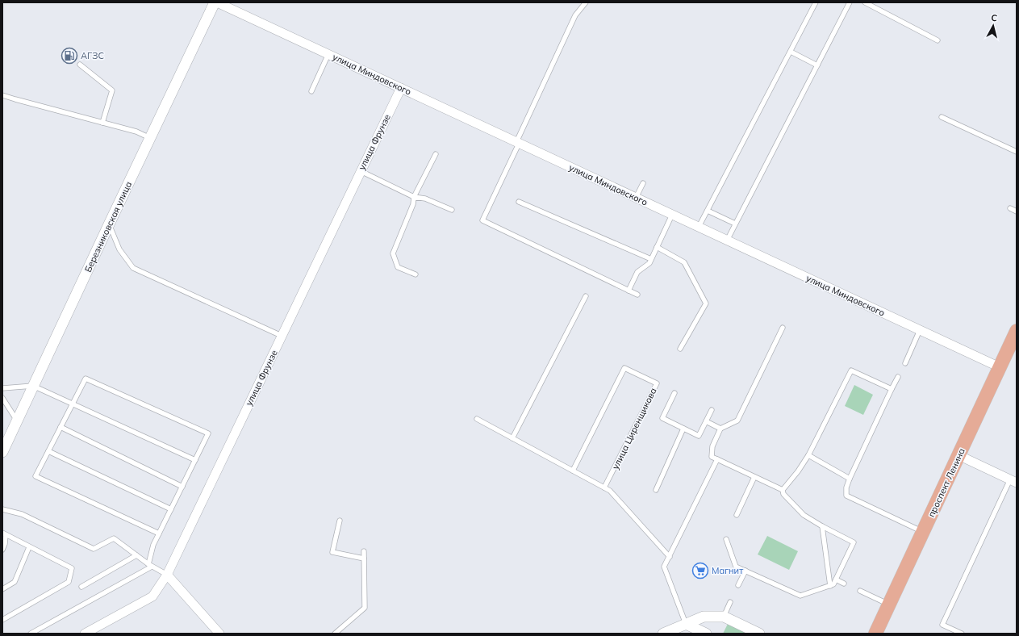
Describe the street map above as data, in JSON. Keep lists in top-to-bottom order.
{
  "streets": {
    "main road": ["проспект Ленина"],
    "street": ["улица Миндовского", "улица Фрунзе", "Березниковская улица"],
    "lane": ["улица Циренщикова"]
  },
  "crossings": [
    ["улица Миндовского", "улица Фрунзе"],
    ["улица Миндовского", "проспект Ленина"]
  ],
  "places": {
    "fuel station": ["АГЗС"],
    "supermarket": ["Магнит"]
  },
  "north": "top"
}
